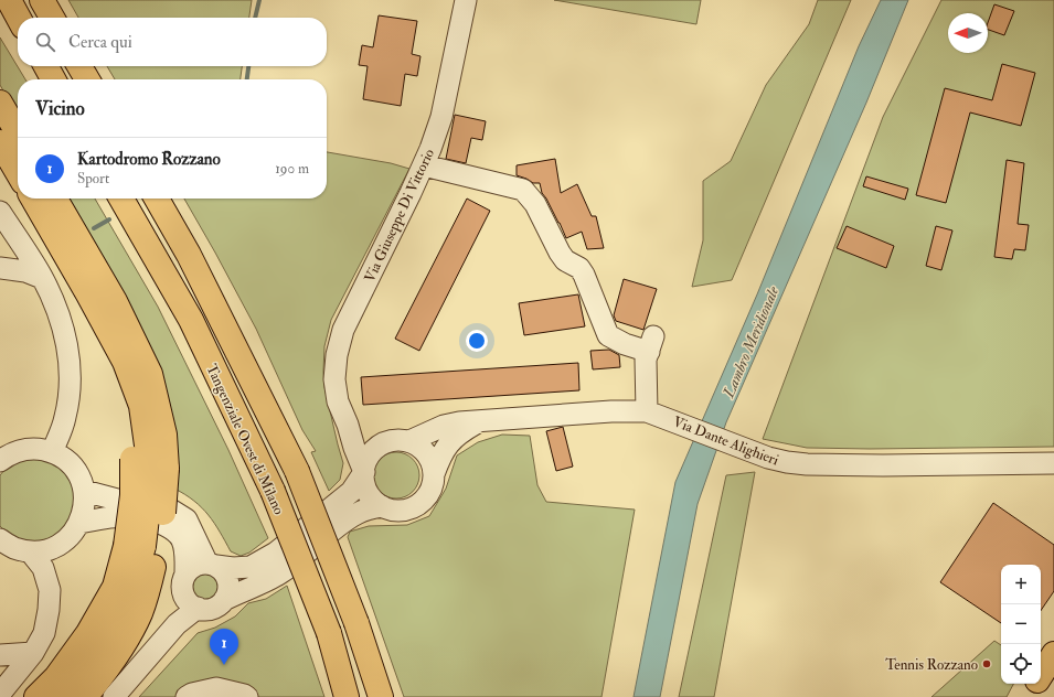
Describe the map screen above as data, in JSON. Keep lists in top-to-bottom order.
{
  "streets": {
    "main road": ["Tangenziale Ovest di Milano"],
    "street": ["Via Giuseppe Di Vittorio", "Via Dante Alighieri"]
  },
  "crossings": [
    ["Via Giuseppe Di Vittorio", "Via Dante Alighieri"]
  ],
  "water": ["Lambro Meridionale"],
  "places": ["Tennis Rozzano"],
  "north": "left",
  "page": {
    "search": "Cerca qui",
    "heading": "Vicino",
    "list": [
      {
        "mark": "1",
        "name": "Kartodromo Rozzano",
        "note": "Sport",
        "value": "190 m"
      }
    ],
    "map_buttons": ["+", "−"],
    "pins": "1"
  }
}
